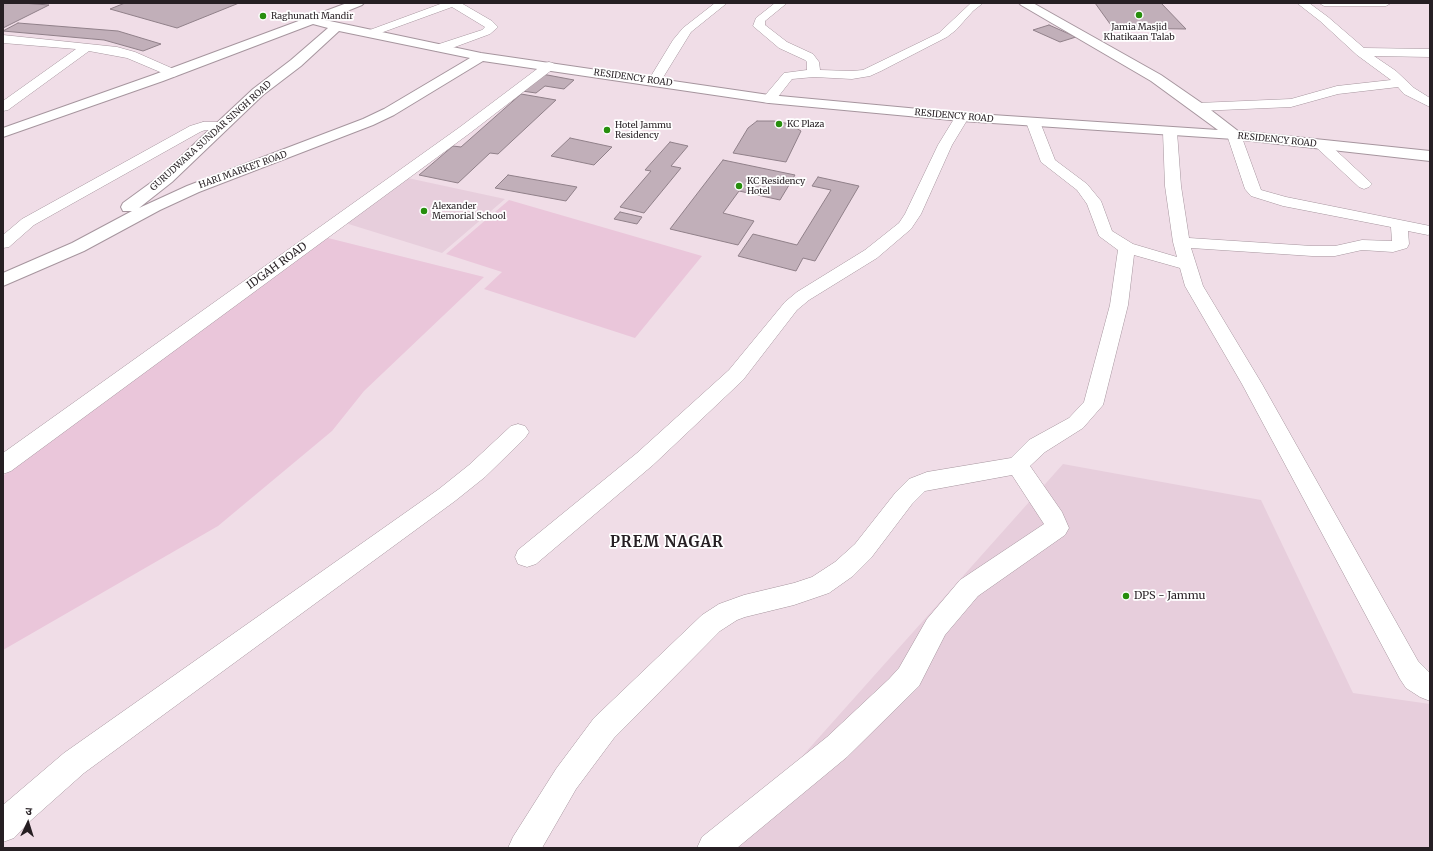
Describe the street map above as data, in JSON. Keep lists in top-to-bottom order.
{
  "streets": {
    "street": [
      "RESIDENCY ROAD",
      "GURUDWARA SUNDAR SINGH ROAD",
      "HARI MARKET ROAD",
      "IDGAH ROAD"
    ]
  },
  "crossings": [
    ["RESIDENCY ROAD", "GURUDWARA SUNDAR SINGH ROAD"],
    ["RESIDENCY ROAD", "HARI MARKET ROAD"],
    ["RESIDENCY ROAD", "IDGAH ROAD"],
    ["GURUDWARA SUNDAR SINGH ROAD", "HARI MARKET ROAD"]
  ],
  "districts": ["PREM NAGAR"],
  "places": [
    "Jamia Masjid Khatikaan Talab",
    "Raghunath Mandir",
    "KC Plaza",
    "Hotel Jammu Residency",
    "KC Residency Hotel",
    "Alexander Memorial School",
    "DPS - Jammu"
  ],
  "north": "top"
}
